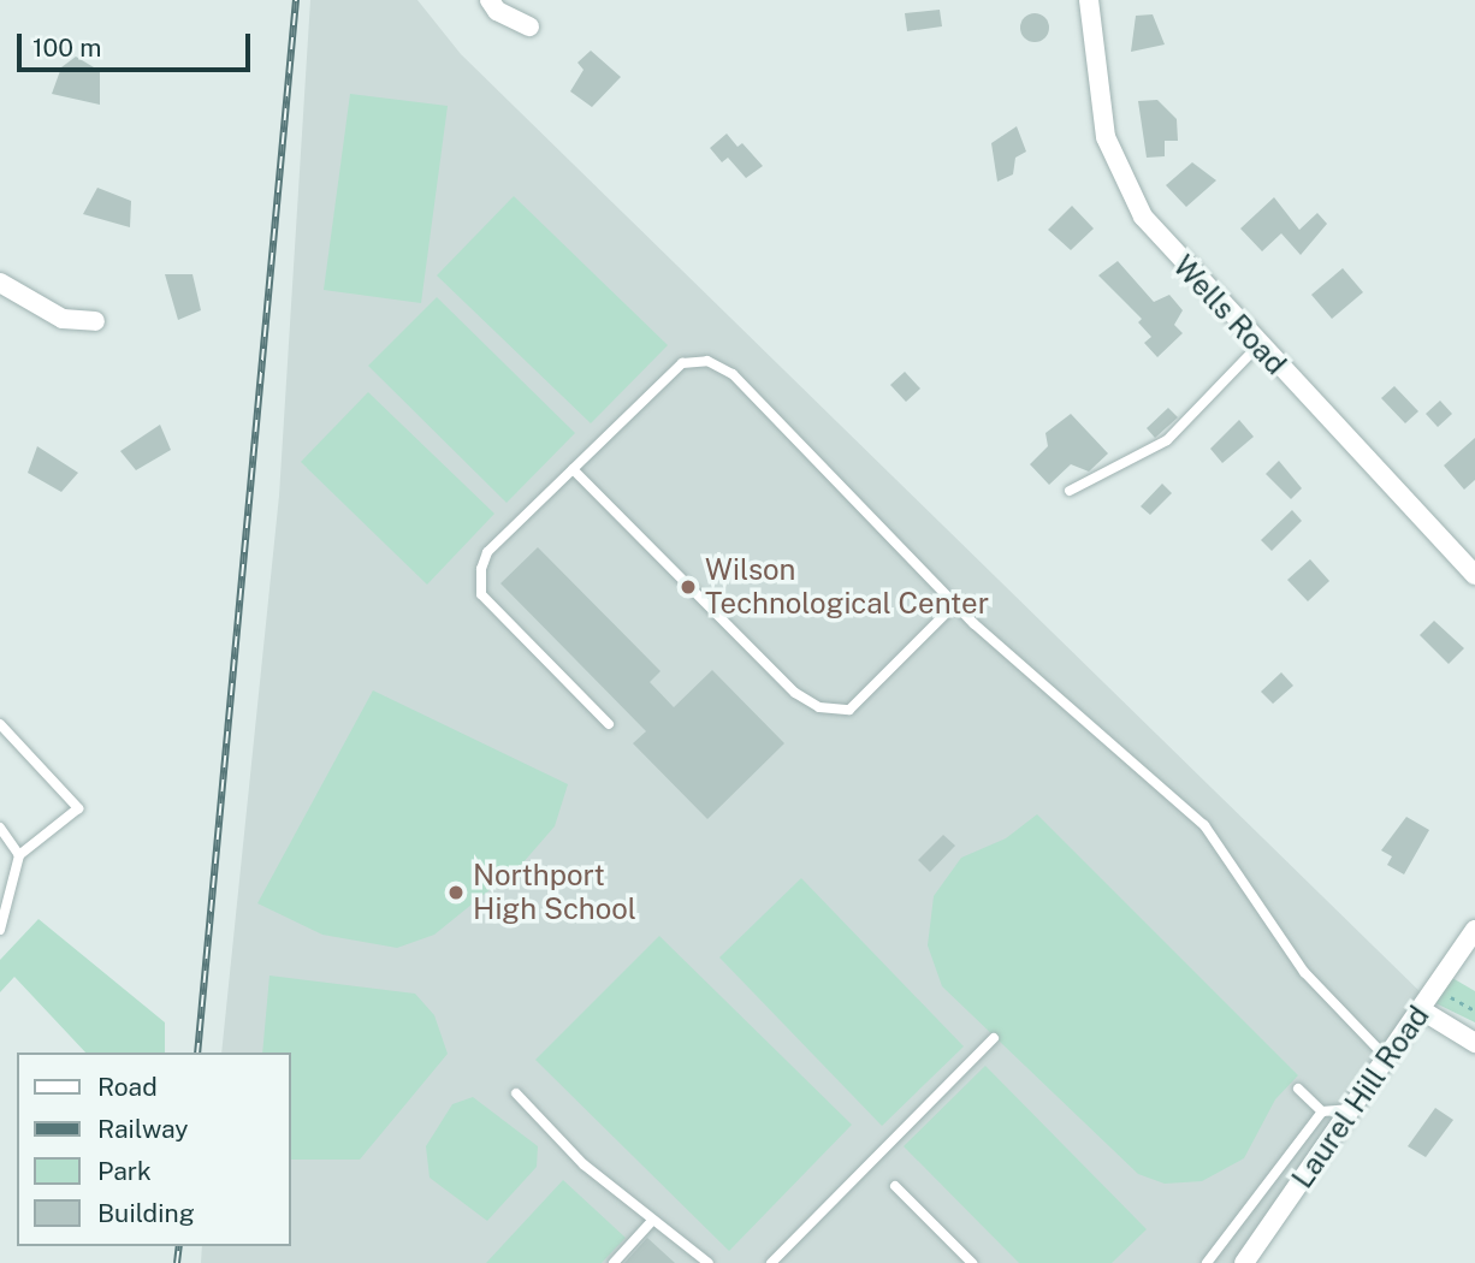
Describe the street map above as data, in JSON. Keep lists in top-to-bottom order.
{
  "streets": {
    "street": ["Wells Road", "Laurel Hill Road"]
  },
  "places": ["Wilson Technological Center", "Northport High School"],
  "legend": [
    "Road",
    "Railway",
    "Park",
    "Building"
  ],
  "scale_bar": "100 m"
}
